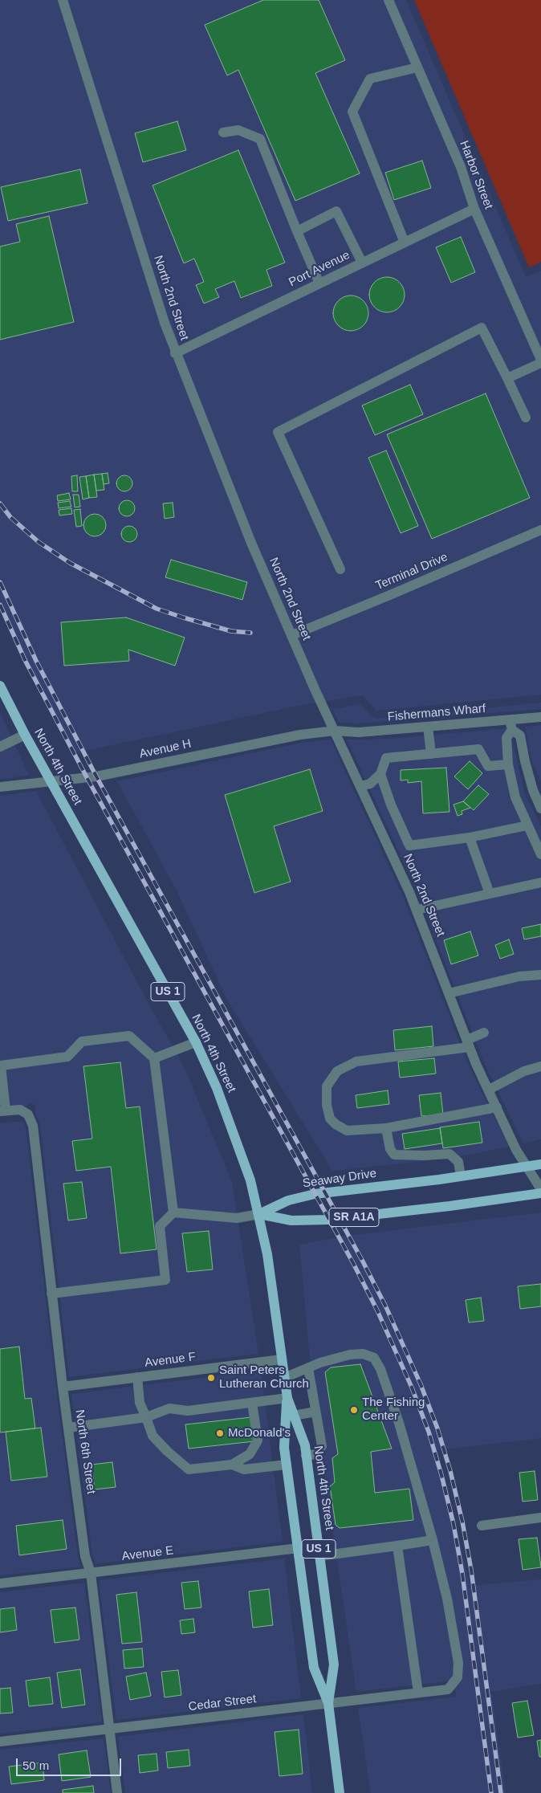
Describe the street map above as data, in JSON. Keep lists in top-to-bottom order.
{
  "streets": {
    "main road": [
      "North 4th Street",
      "US 1",
      "Seaway Drive",
      "SR A1A"
    ],
    "street": [
      "Harbor Street",
      "Port Avenue",
      "North 2nd Street",
      "Terminal Drive",
      "Fishermans Wharf",
      "Avenue H",
      "Avenue F",
      "North 6th Street",
      "Avenue E",
      "Cedar Street"
    ]
  },
  "crossings": [
    ["Harbor Street", "Port Avenue"],
    ["Port Avenue", "North 2nd Street"],
    ["North 2nd Street", "Terminal Drive"],
    ["North 2nd Street", "Fishermans Wharf"],
    ["North 2nd Street", "Avenue H"],
    ["North 2nd Street", "Seaway Drive"],
    ["Fishermans Wharf", "Avenue H"],
    ["Avenue H", "North 4th Street"],
    ["North 4th Street", "Seaway Drive"],
    ["North 4th Street", "SR A1A"],
    ["North 4th Street", "Avenue F"],
    ["North 4th Street", "Avenue E"],
    ["North 4th Street", "Cedar Street"],
    ["Seaway Drive", "SR A1A"],
    ["Avenue F", "North 6th Street"],
    ["North 6th Street", "Avenue E"],
    ["North 6th Street", "Cedar Street"]
  ],
  "places": ["Saint Peters Lutheran Church", "The Fishing Center", "McDonald's"],
  "scale_bar": "50 m"
}
